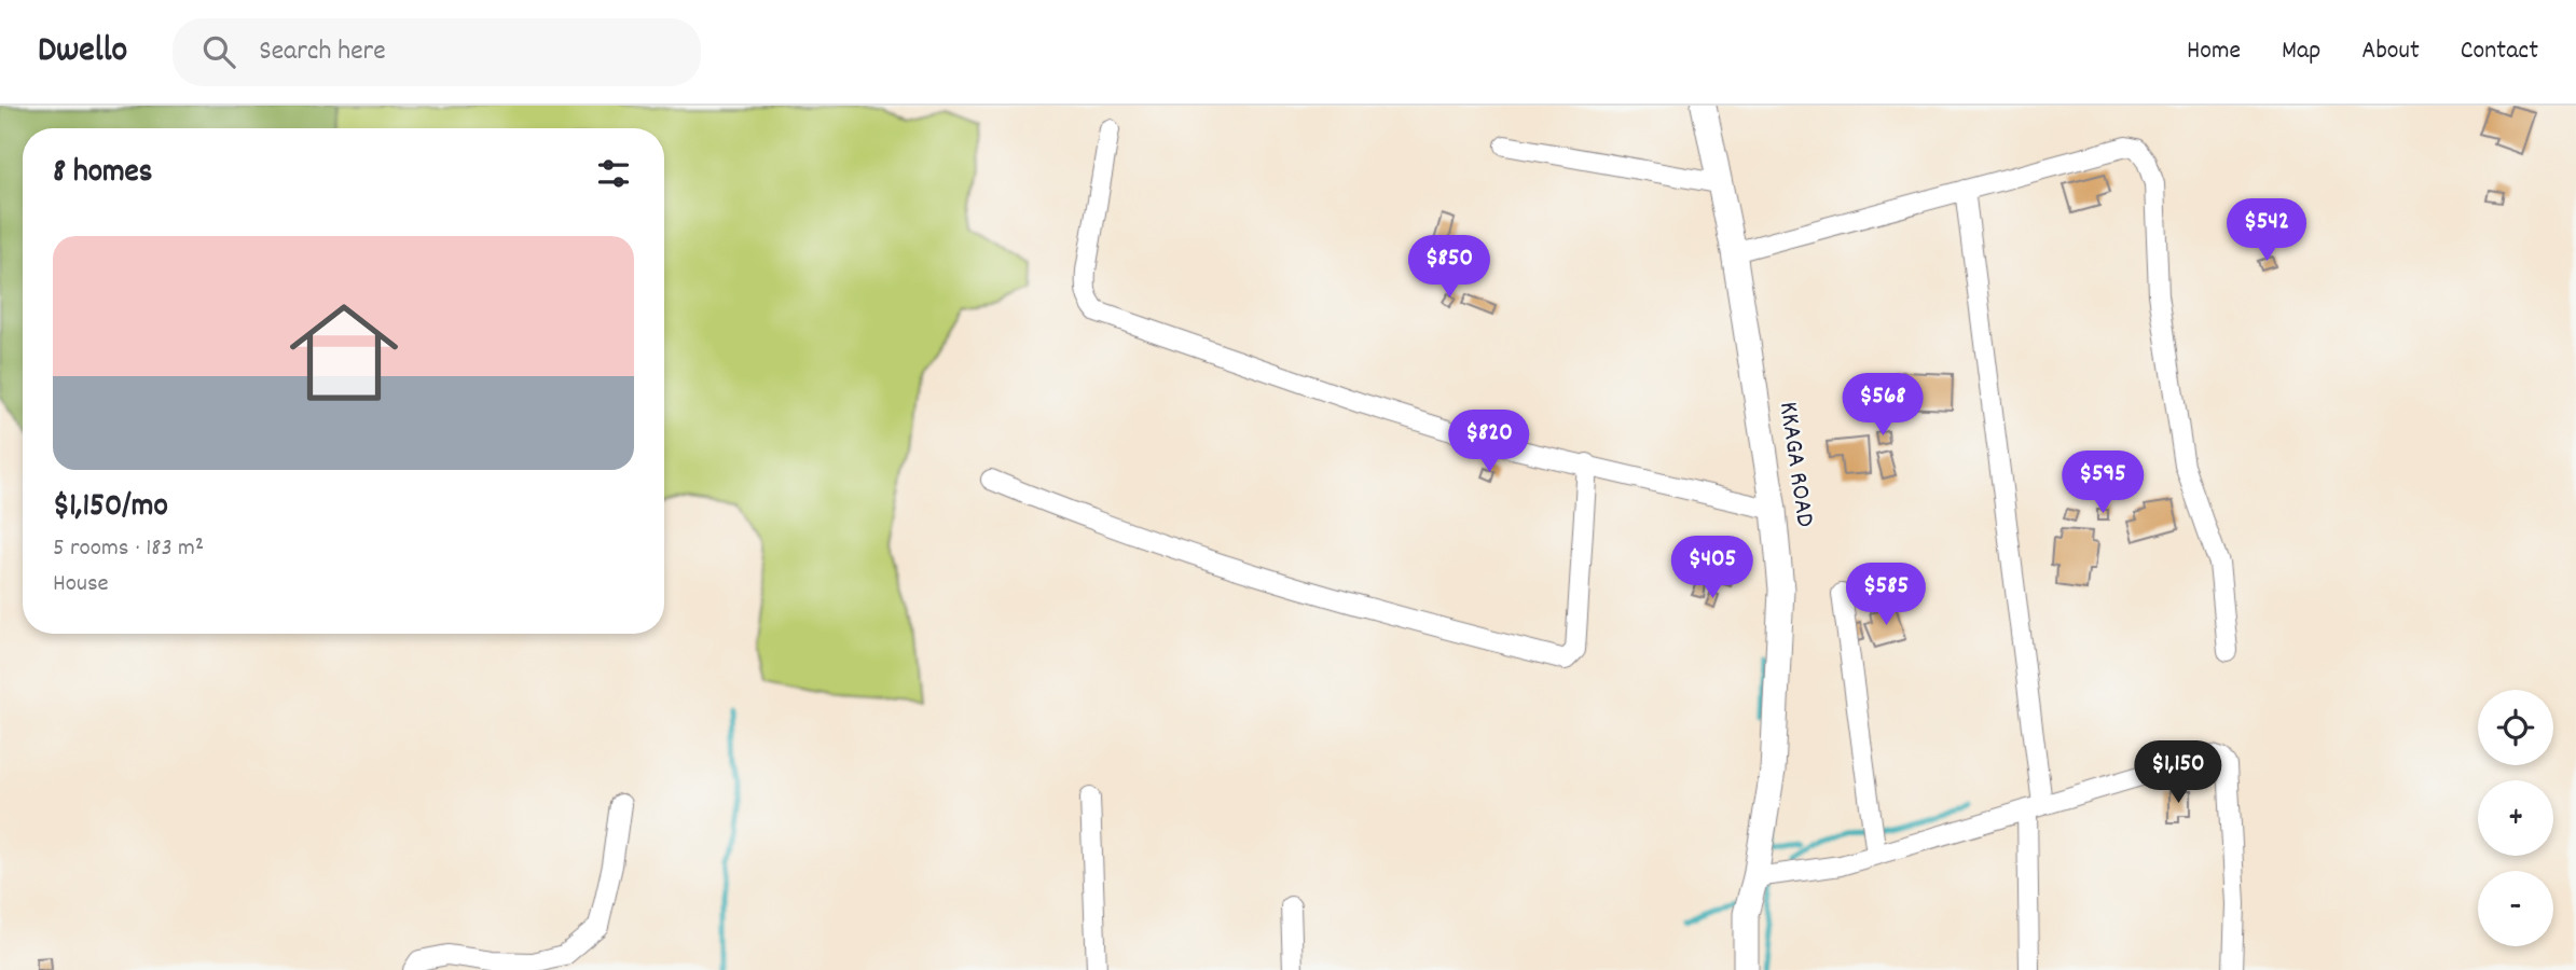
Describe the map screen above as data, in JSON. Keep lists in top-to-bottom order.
{
  "streets": {
    "street": ["KKAGA ROAD"]
  },
  "page": {
    "header": "Dwello",
    "search": "Search here",
    "nav": [
      "Home",
      "Map",
      "About",
      "Contact"
    ],
    "heading": "8 homes",
    "price": [
      "$542",
      "$850",
      "$568",
      "$820",
      "$595",
      "$405",
      "$585",
      "$1,150"
    ],
    "list": [
      {
        "name": "$1,150/mo",
        "note": "5 rooms · 183 m² · House"
      }
    ],
    "map_buttons": ["+", "−"]
  }
}
